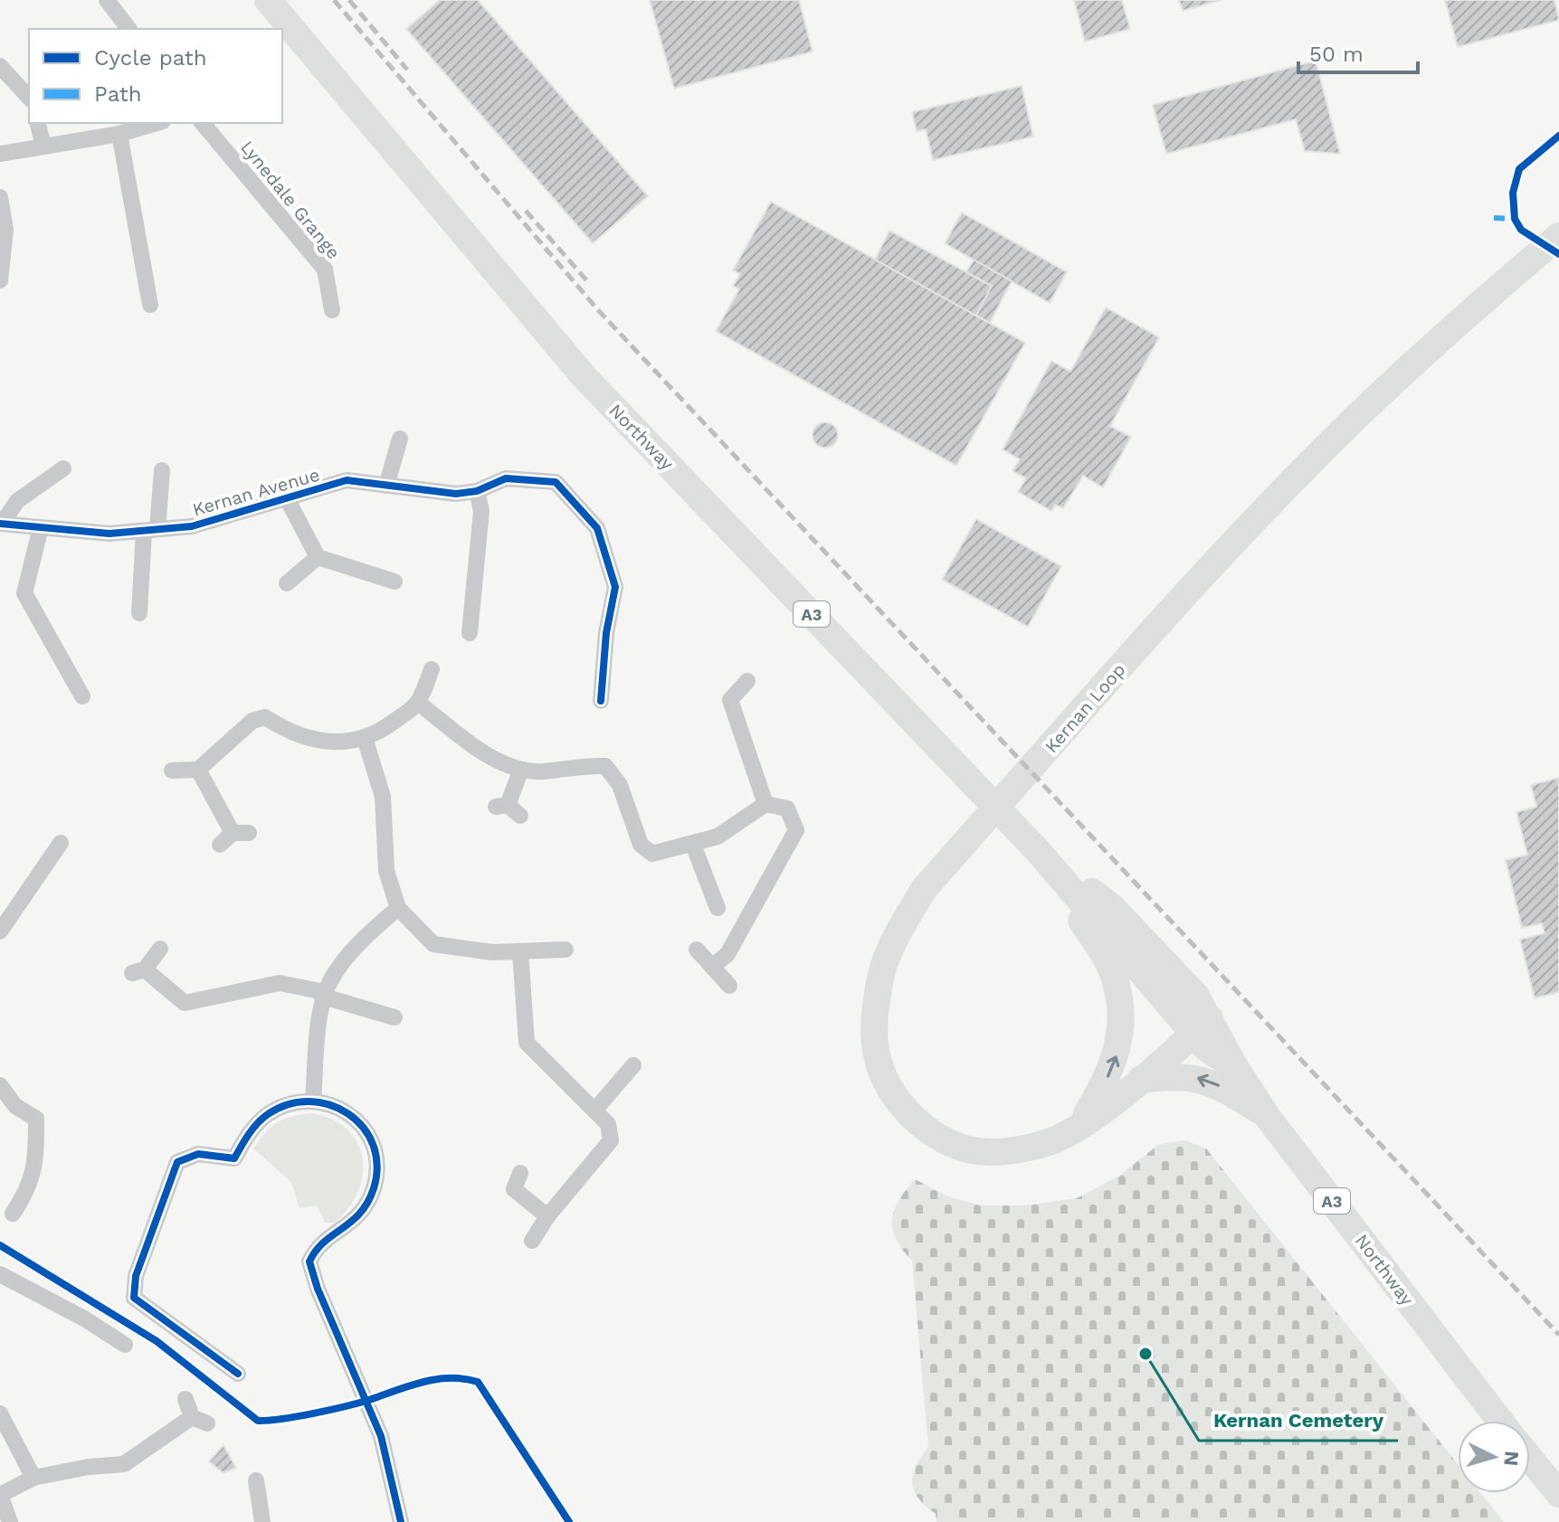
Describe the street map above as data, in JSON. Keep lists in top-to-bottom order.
{
  "streets": {
    "highway": ["Northway", "A3", "Kernan Loop"],
    "street": ["Lynedale Grange", "Kernan Avenue"]
  },
  "crossings": [
    ["Northway", "A3"],
    ["Northway", "Kernan Loop"],
    ["A3", "Kernan Loop"]
  ],
  "places": ["Kernan Cemetery"],
  "legend": ["Cycle path", "Path"],
  "scale_bar": "50 m",
  "north": "right"
}
